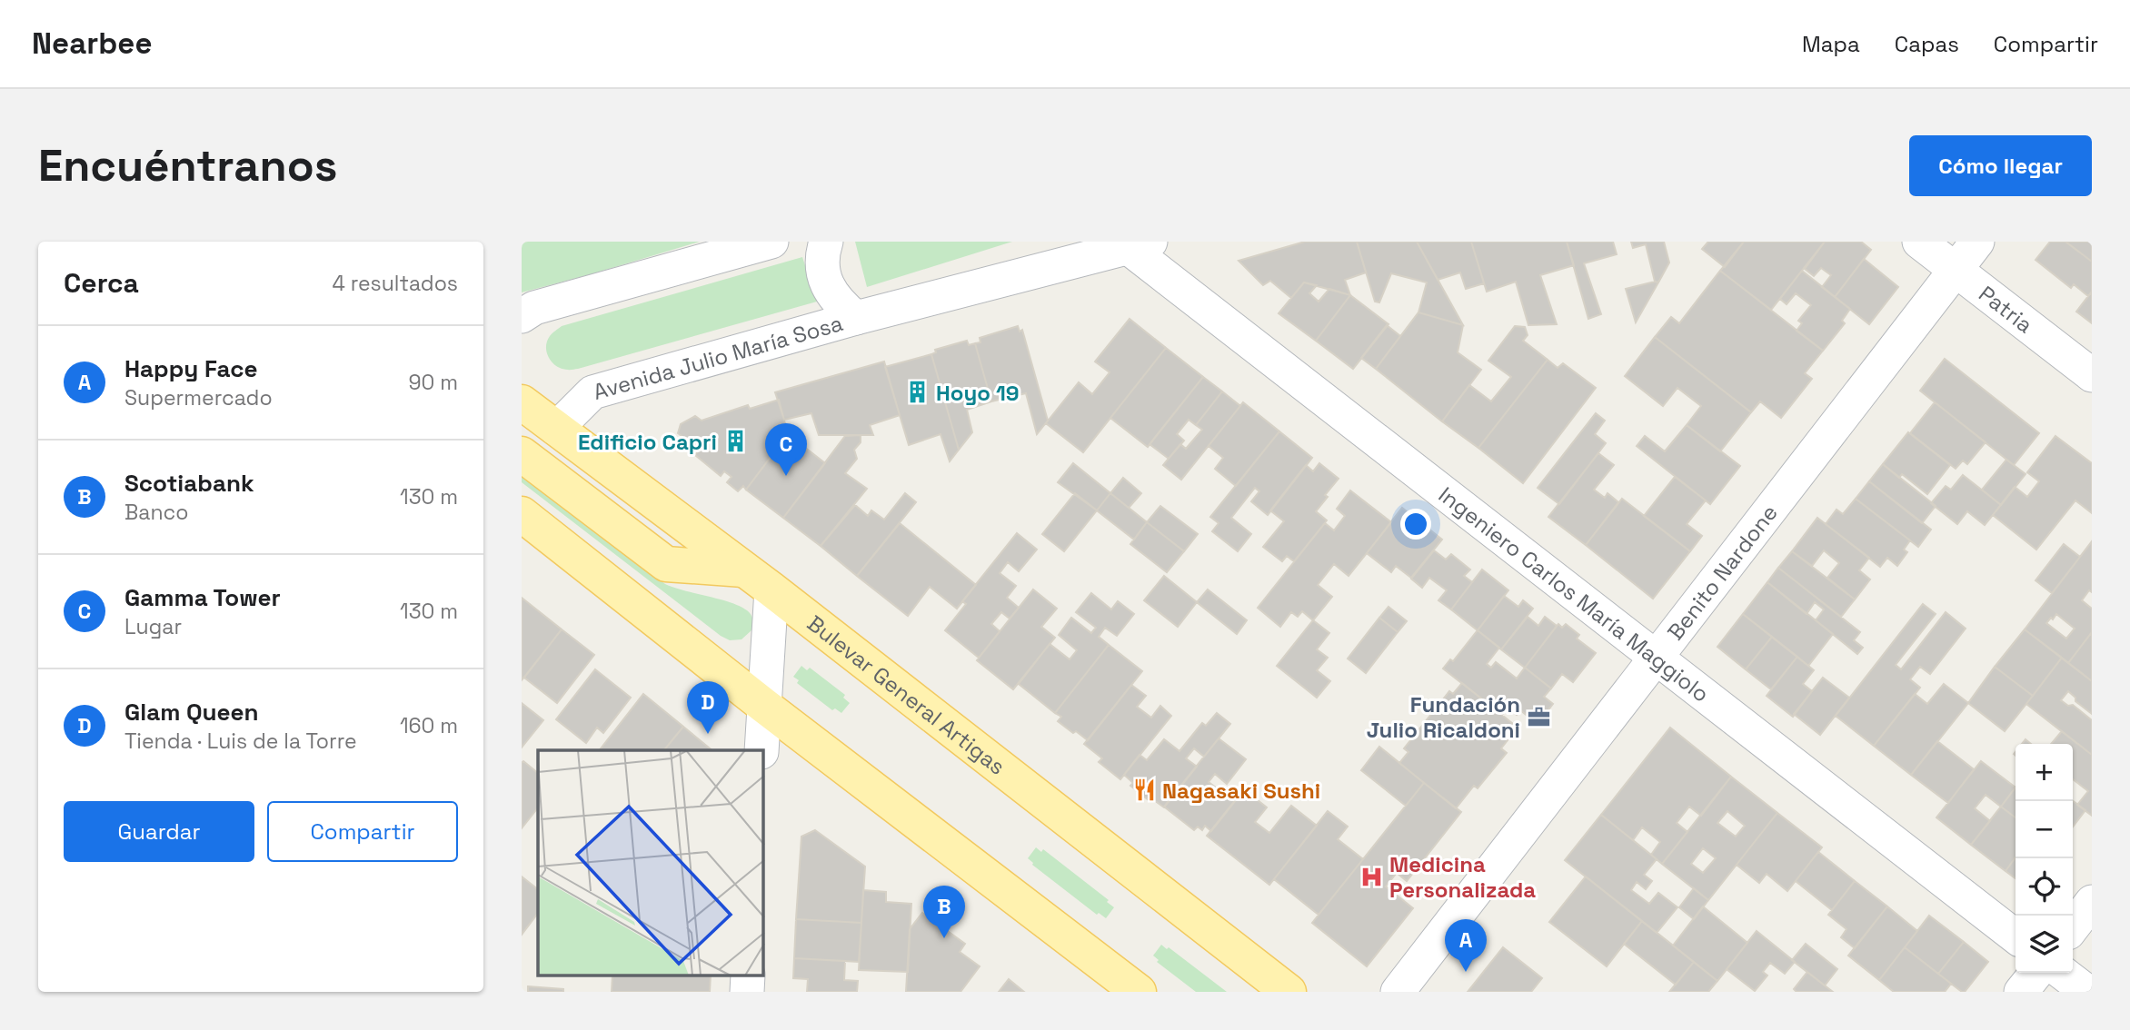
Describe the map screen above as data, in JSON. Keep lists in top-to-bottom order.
{
  "streets": {
    "main road": ["Bulevar General Artigas"],
    "street": [
      "Patria",
      "Avenida Julio María Sosa",
      "Benito Nardone",
      "Ingeniero Carlos María Maggiolo"
    ]
  },
  "crossings": [
    ["Patria", "Benito Nardone"],
    ["Avenida Julio María Sosa", "Ingeniero Carlos María Maggiolo"],
    ["Avenida Julio María Sosa", "Bulevar General Artigas"],
    ["Benito Nardone", "Ingeniero Carlos María Maggiolo"]
  ],
  "places": {
    "building": ["Hoyo 19", "Edificio Capri"],
    "office": ["Fundación Julio Ricaldoni"],
    "restaurant": ["Nagasaki Sushi"],
    "hospital": ["Medicina Personalizada"]
  },
  "page": {
    "header": "Nearbee",
    "nav": ["Mapa", "Capas", "Compartir"],
    "buttons": [
      "Cómo llegar",
      ["Guardar", "Compartir"]
    ],
    "title": "Encuéntranos",
    "heading": ["Cerca", "4 resultados"],
    "list": [
      {
        "mark": "A",
        "name": "Happy Face",
        "note": "Supermercado",
        "value": "90 m"
      },
      {
        "mark": "B",
        "name": "Scotiabank",
        "note": "Banco",
        "value": "130 m"
      },
      {
        "mark": "C",
        "name": "Gamma Tower",
        "note": "Lugar",
        "value": "130 m"
      },
      {
        "mark": "D",
        "name": "Glam Queen",
        "note": "Tienda · Luis de la Torre",
        "value": "160 m"
      }
    ],
    "pins": [
      "C",
      "D",
      "B",
      "A"
    ],
    "map_buttons": ["+", "−"]
  }
}
